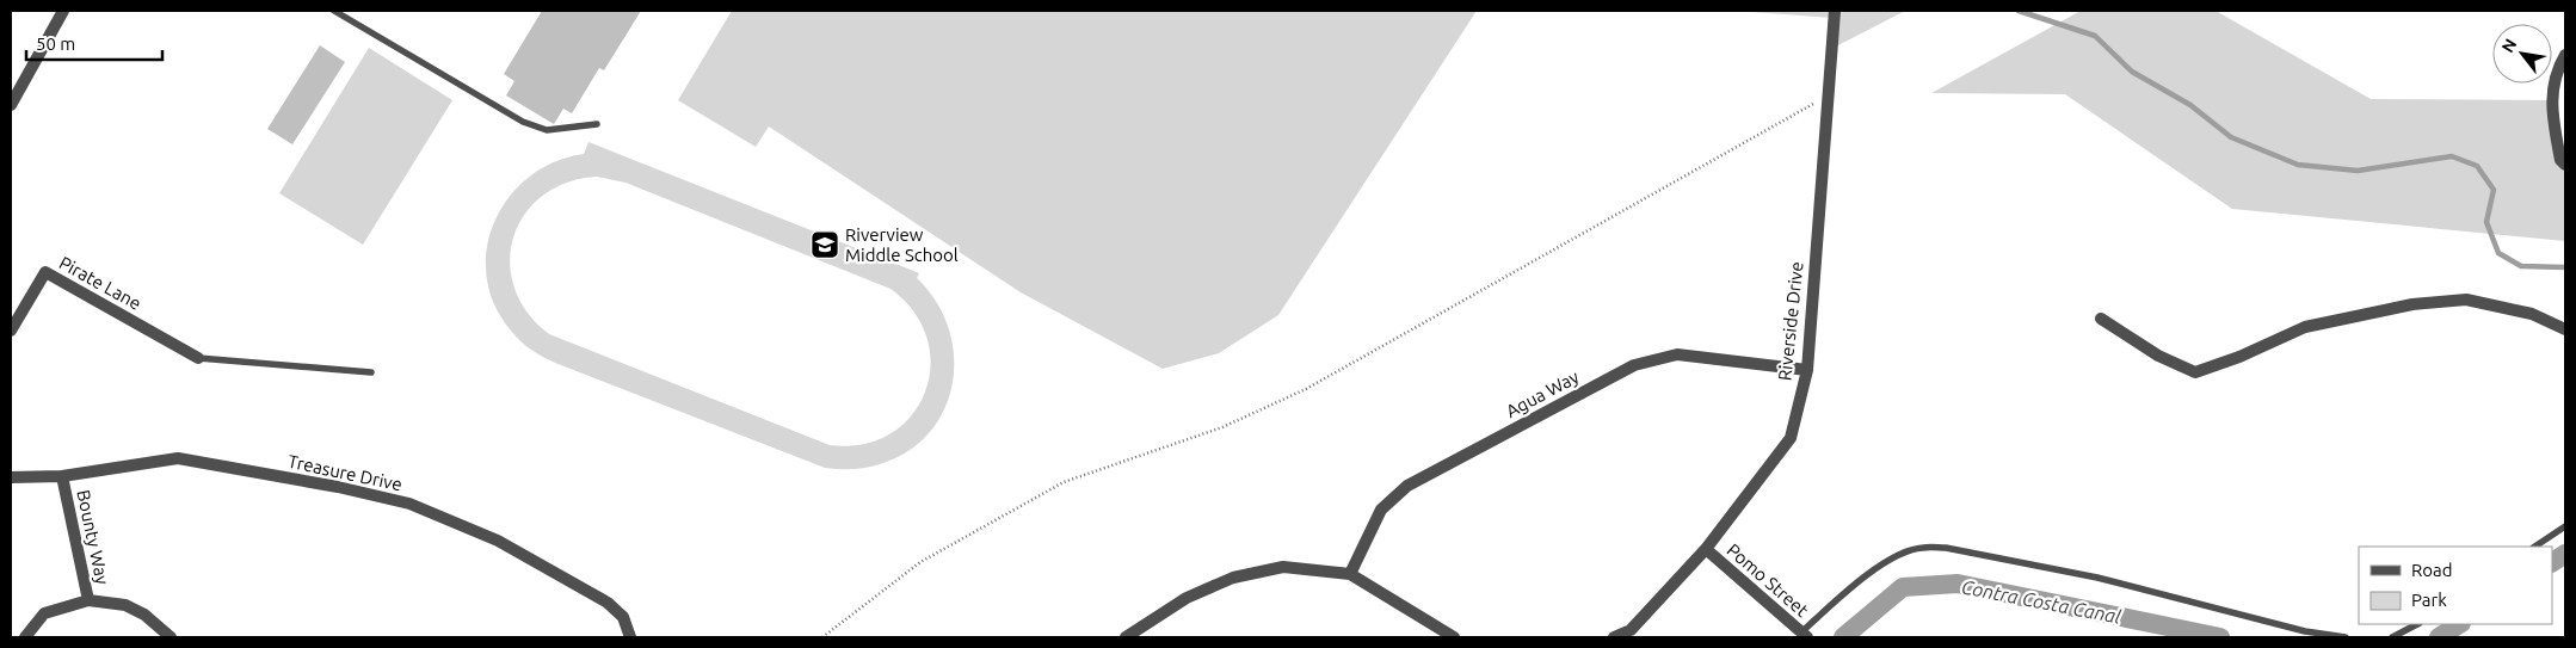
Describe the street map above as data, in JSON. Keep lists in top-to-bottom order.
{
  "streets": {
    "street": [
      "Pirate Lane",
      "Riverside Drive",
      "Agua Way",
      "Treasure Drive",
      "Bounty Way",
      "Pomo Street"
    ]
  },
  "crossings": [
    ["Riverside Drive", "Agua Way"],
    ["Riverside Drive", "Pomo Street"],
    ["Treasure Drive", "Bounty Way"]
  ],
  "water": ["Contra Costa Canal"],
  "places": {
    "school or university": ["Riverview Middle School"]
  },
  "legend": ["Road", "Park"],
  "scale_bar": "50 m",
  "north": "top left"
}
